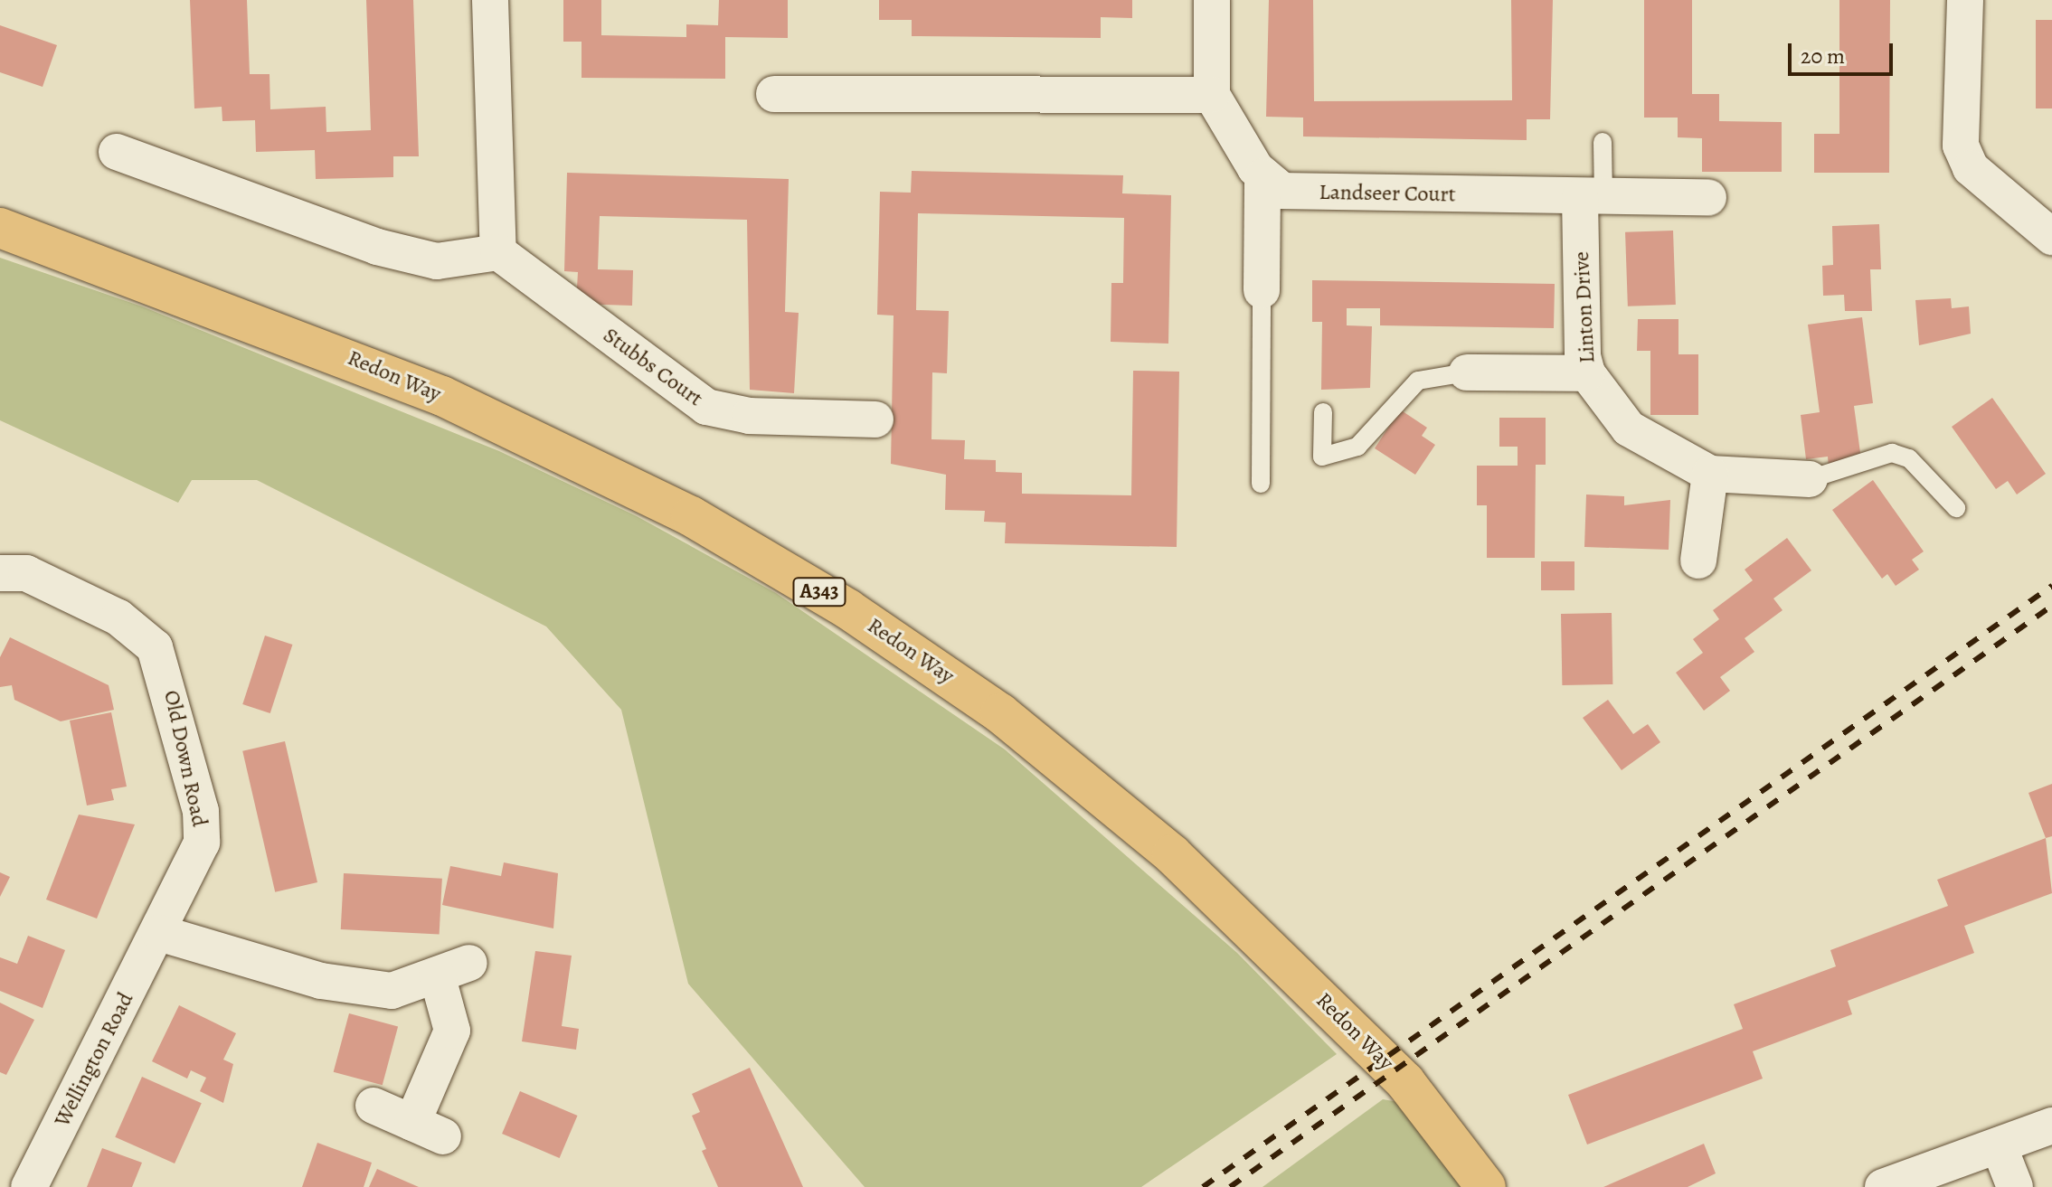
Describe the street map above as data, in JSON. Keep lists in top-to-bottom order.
{
  "streets": {
    "main road": ["Redon Way", "A343"],
    "street": [
      "Landseer Court",
      "Linton Drive",
      "Stubbs Court",
      "Old Down Road",
      "Wellington Road"
    ]
  },
  "crossings": [
    ["Landseer Court", "Linton Drive"],
    ["Old Down Road", "Wellington Road"]
  ],
  "scale_bar": "20 m"
}
